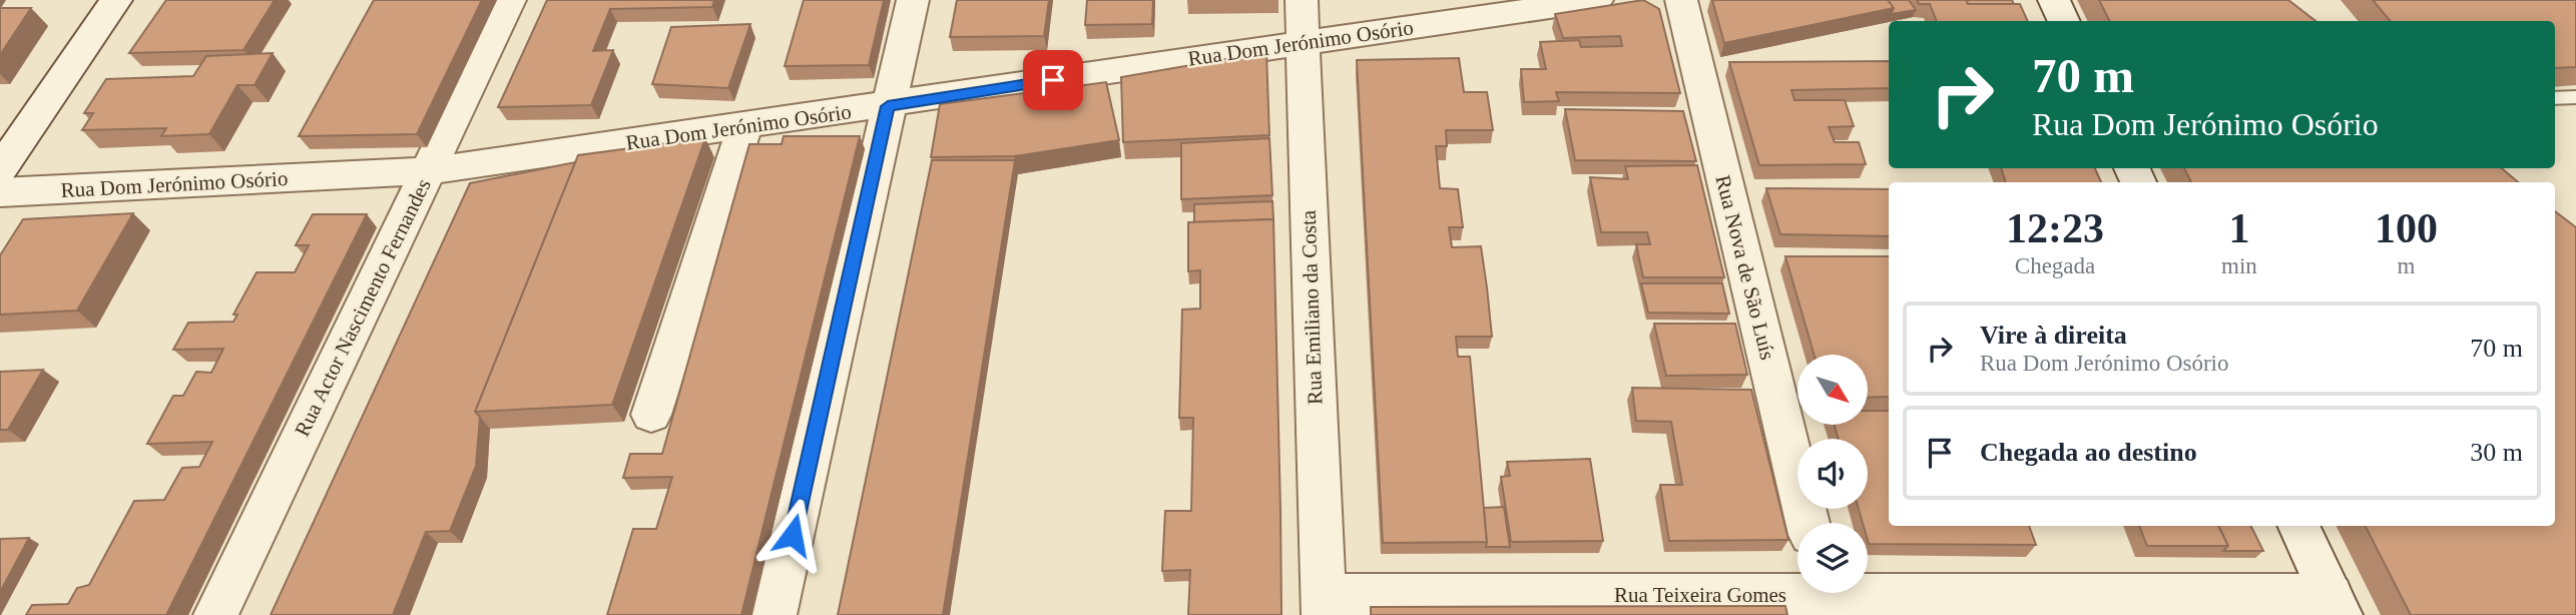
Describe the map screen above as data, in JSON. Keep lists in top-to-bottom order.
{
  "streets": {
    "street": [
      "Rua Dom Jerónimo Osório",
      "Rua Nova de São Luís",
      "Rua Actor Nascimento Fernandes",
      "Rua Emiliano da Costa",
      "Rua Teixeira Gomes"
    ]
  },
  "crossings": [
    ["Rua Dom Jerónimo Osório", "Rua Actor Nascimento Fernandes"],
    ["Rua Dom Jerónimo Osório", "Rua Emiliano da Costa"],
    ["Rua Emiliano da Costa", "Rua Teixeira Gomes"]
  ],
  "north": "bottom right",
  "page": {
    "turn": ["70 m", "Rua Dom Jerónimo Osório"],
    "eta": [
      "12:23",
      "Chegada",
      "1",
      "min",
      "100",
      "m"
    ],
    "list": [
      {
        "name": "Vire à direita",
        "note": "Rua Dom Jerónimo Osório",
        "value": "70 m"
      },
      {
        "name": "Chegada ao destino",
        "value": "30 m"
      }
    ]
  }
}
